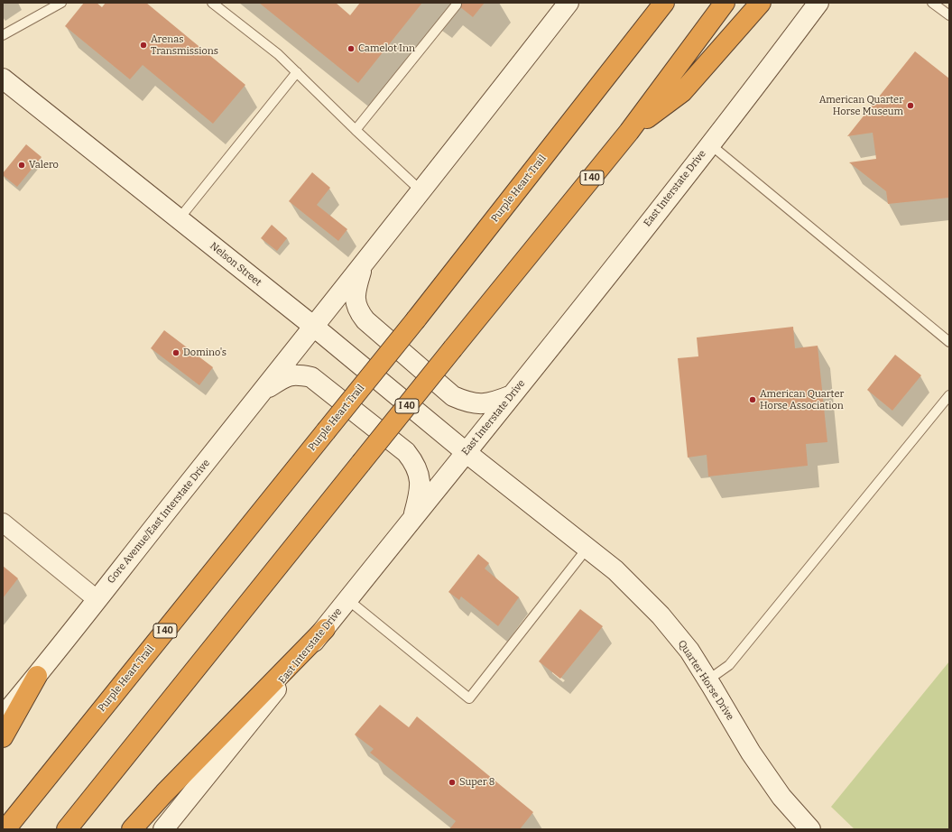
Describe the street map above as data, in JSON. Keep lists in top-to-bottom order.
{
  "streets": {
    "highway": ["I 40", "Purple Heart Trail"],
    "main road": [
      "East Interstate Drive",
      "Nelson Street",
      "Gore Avenue/East Interstate Drive",
      "Quarter Horse Drive"
    ]
  },
  "crossings": [
    ["East Interstate Drive", "Nelson Street"],
    ["East Interstate Drive", "Quarter Horse Drive"],
    ["Nelson Street", "Gore Avenue/East Interstate Drive"],
    ["Nelson Street", "Quarter Horse Drive"]
  ],
  "places": [
    "Arenas Transmissions",
    "Camelot Inn",
    "American Quarter Horse Museum",
    "Valero",
    "Domino's",
    "American Quarter Horse Association",
    "Super 8"
  ]
}
